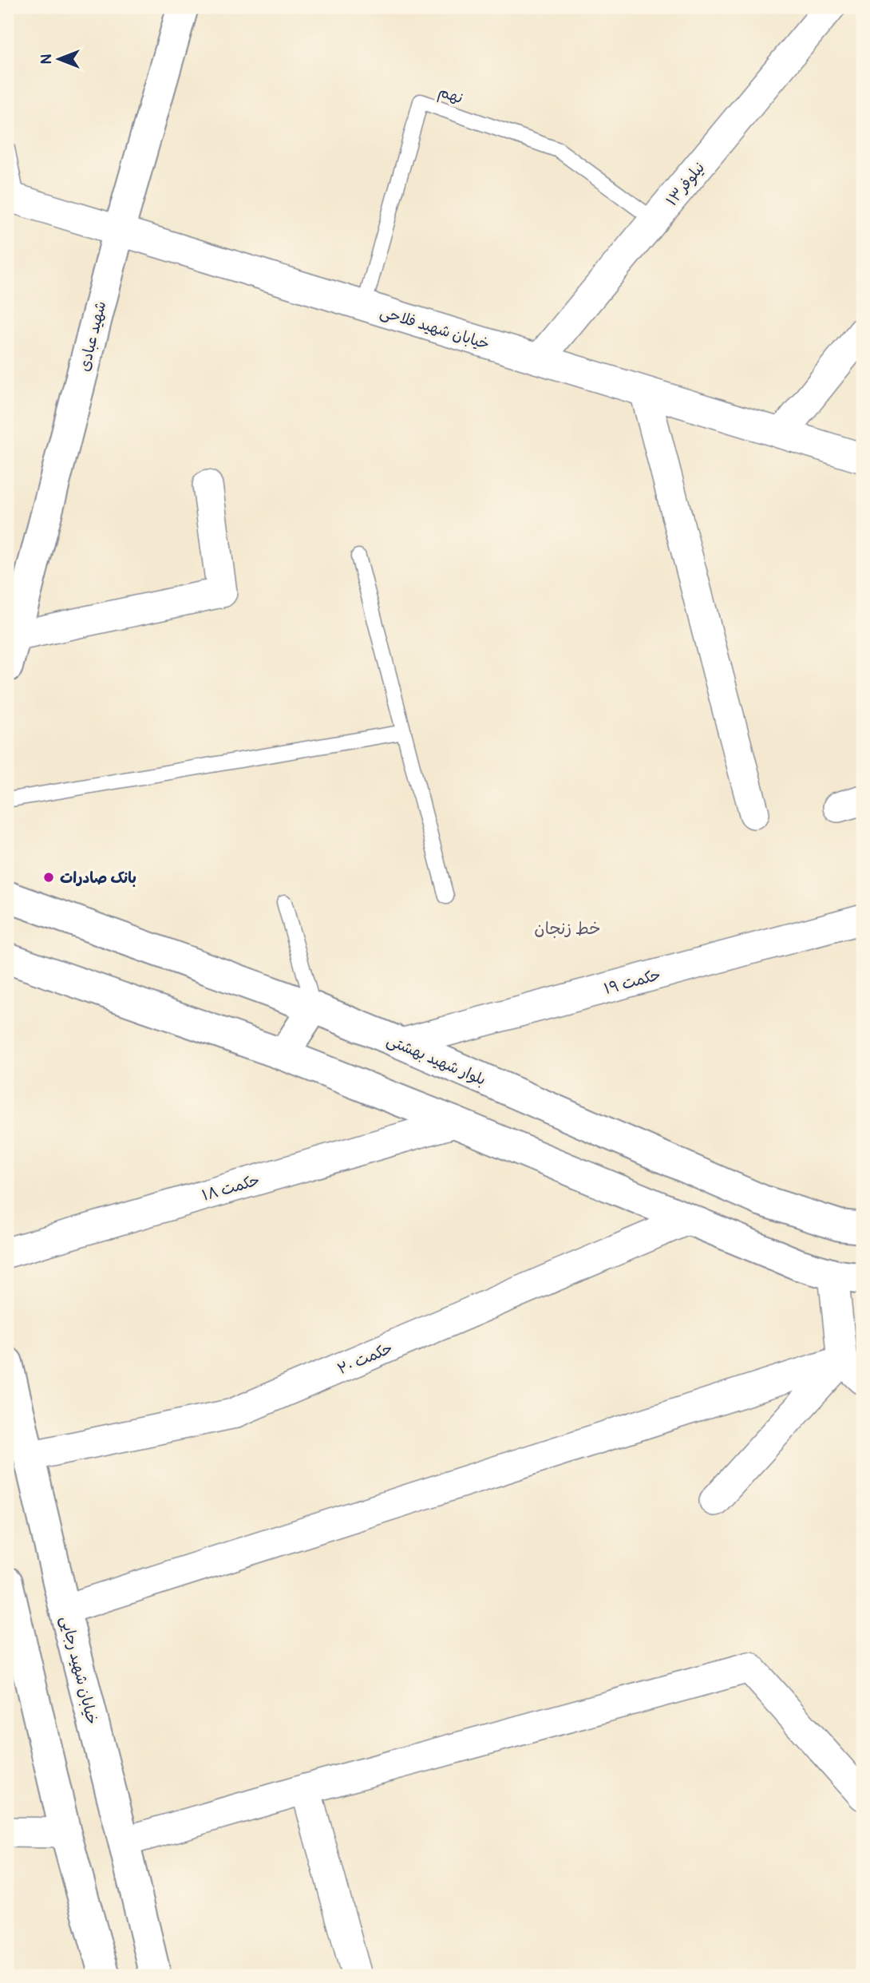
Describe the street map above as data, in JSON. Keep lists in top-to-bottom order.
{
  "streets": {
    "street": [
      "نیلوفر۱۳",
      "خیابان شهید فلاحی",
      "شهید عبادی",
      "حکمت ۱۹",
      "بلوار شهید بهشتی",
      "حکمت ۱۸",
      "حکمت ۲۰",
      "خیابان شهید رجایی"
    ],
    "lane": ["نهم"]
  },
  "crossings": [
    ["نهم", "نیلوفر۱۳"],
    ["نهم", "خیابان شهید فلاحی"],
    ["نیلوفر۱۳", "خیابان شهید فلاحی"],
    ["خیابان شهید فلاحی", "شهید عبادی"],
    ["حکمت ۱۹", "بلوار شهید بهشتی"],
    ["حکمت ۲۰", "خیابان شهید رجایی"]
  ],
  "districts": ["خط زنجان"],
  "places": ["بانک صادرات"],
  "north": "left"
}
